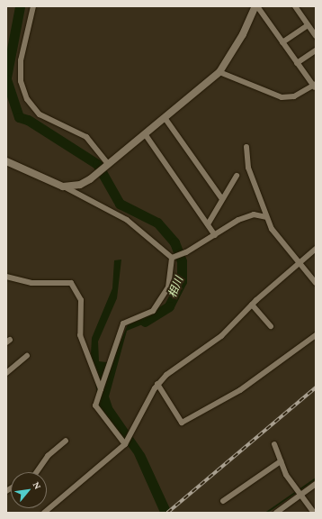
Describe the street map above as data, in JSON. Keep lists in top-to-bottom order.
{
  "water": ["相川"],
  "north": "top right"
}
